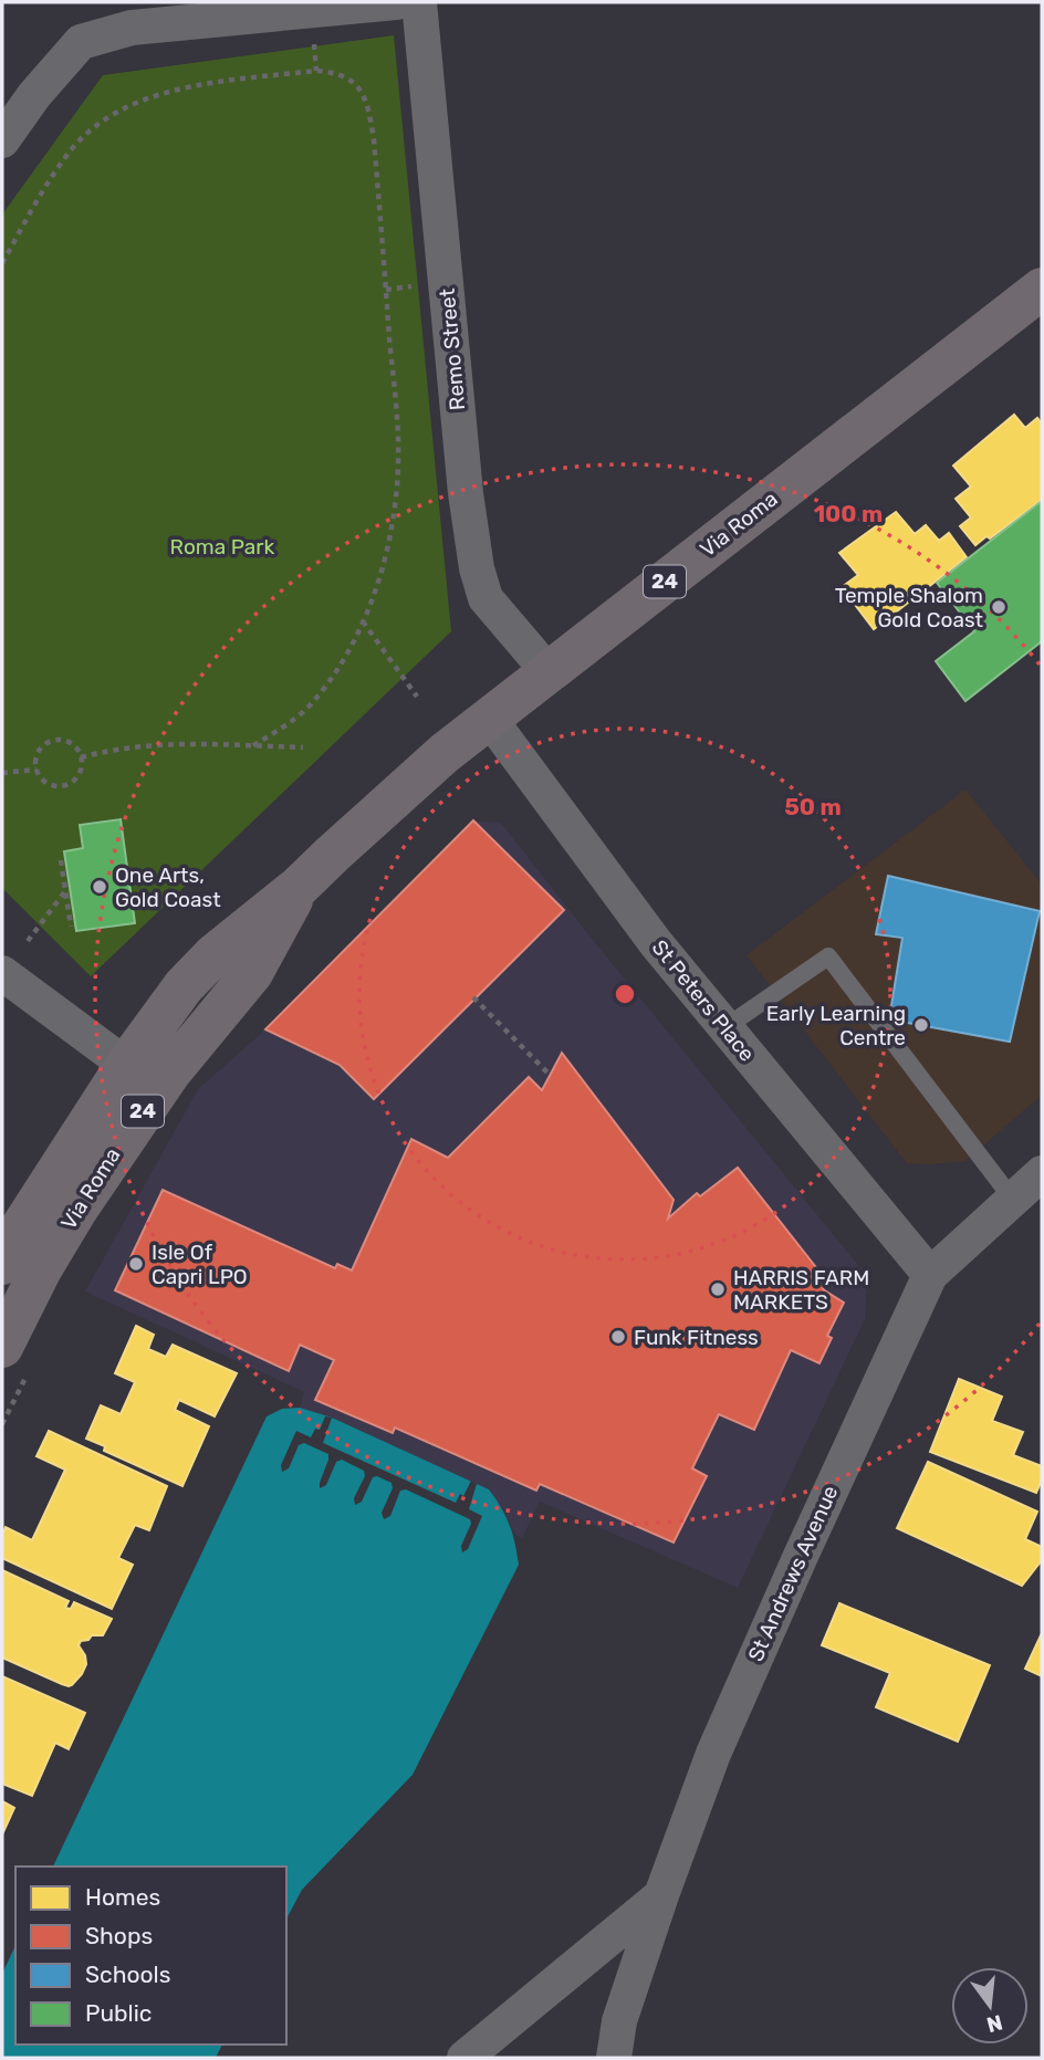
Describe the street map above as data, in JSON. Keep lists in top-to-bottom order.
{
  "streets": {
    "main road": ["Via Roma", "24"],
    "street": ["Remo Street", "St Peters Place", "St Andrews Avenue"]
  },
  "crossings": [
    ["Remo Street", "Via Roma"],
    ["Via Roma", "St Peters Place"],
    ["St Peters Place", "St Andrews Avenue"]
  ],
  "parks": ["Roma Park"],
  "places": [
    "Temple Shalom Gold Coast",
    "One Arts, Gold Coast",
    "Early Learning Centre",
    "Isle Of Capri LPO",
    "HARRIS FARM MARKETS",
    "Funk Fitness"
  ],
  "legend": [
    "Homes",
    "Shops",
    "Schools",
    "Public"
  ],
  "north": "bottom",
  "rings": ["100 m", "50 m"]
}
